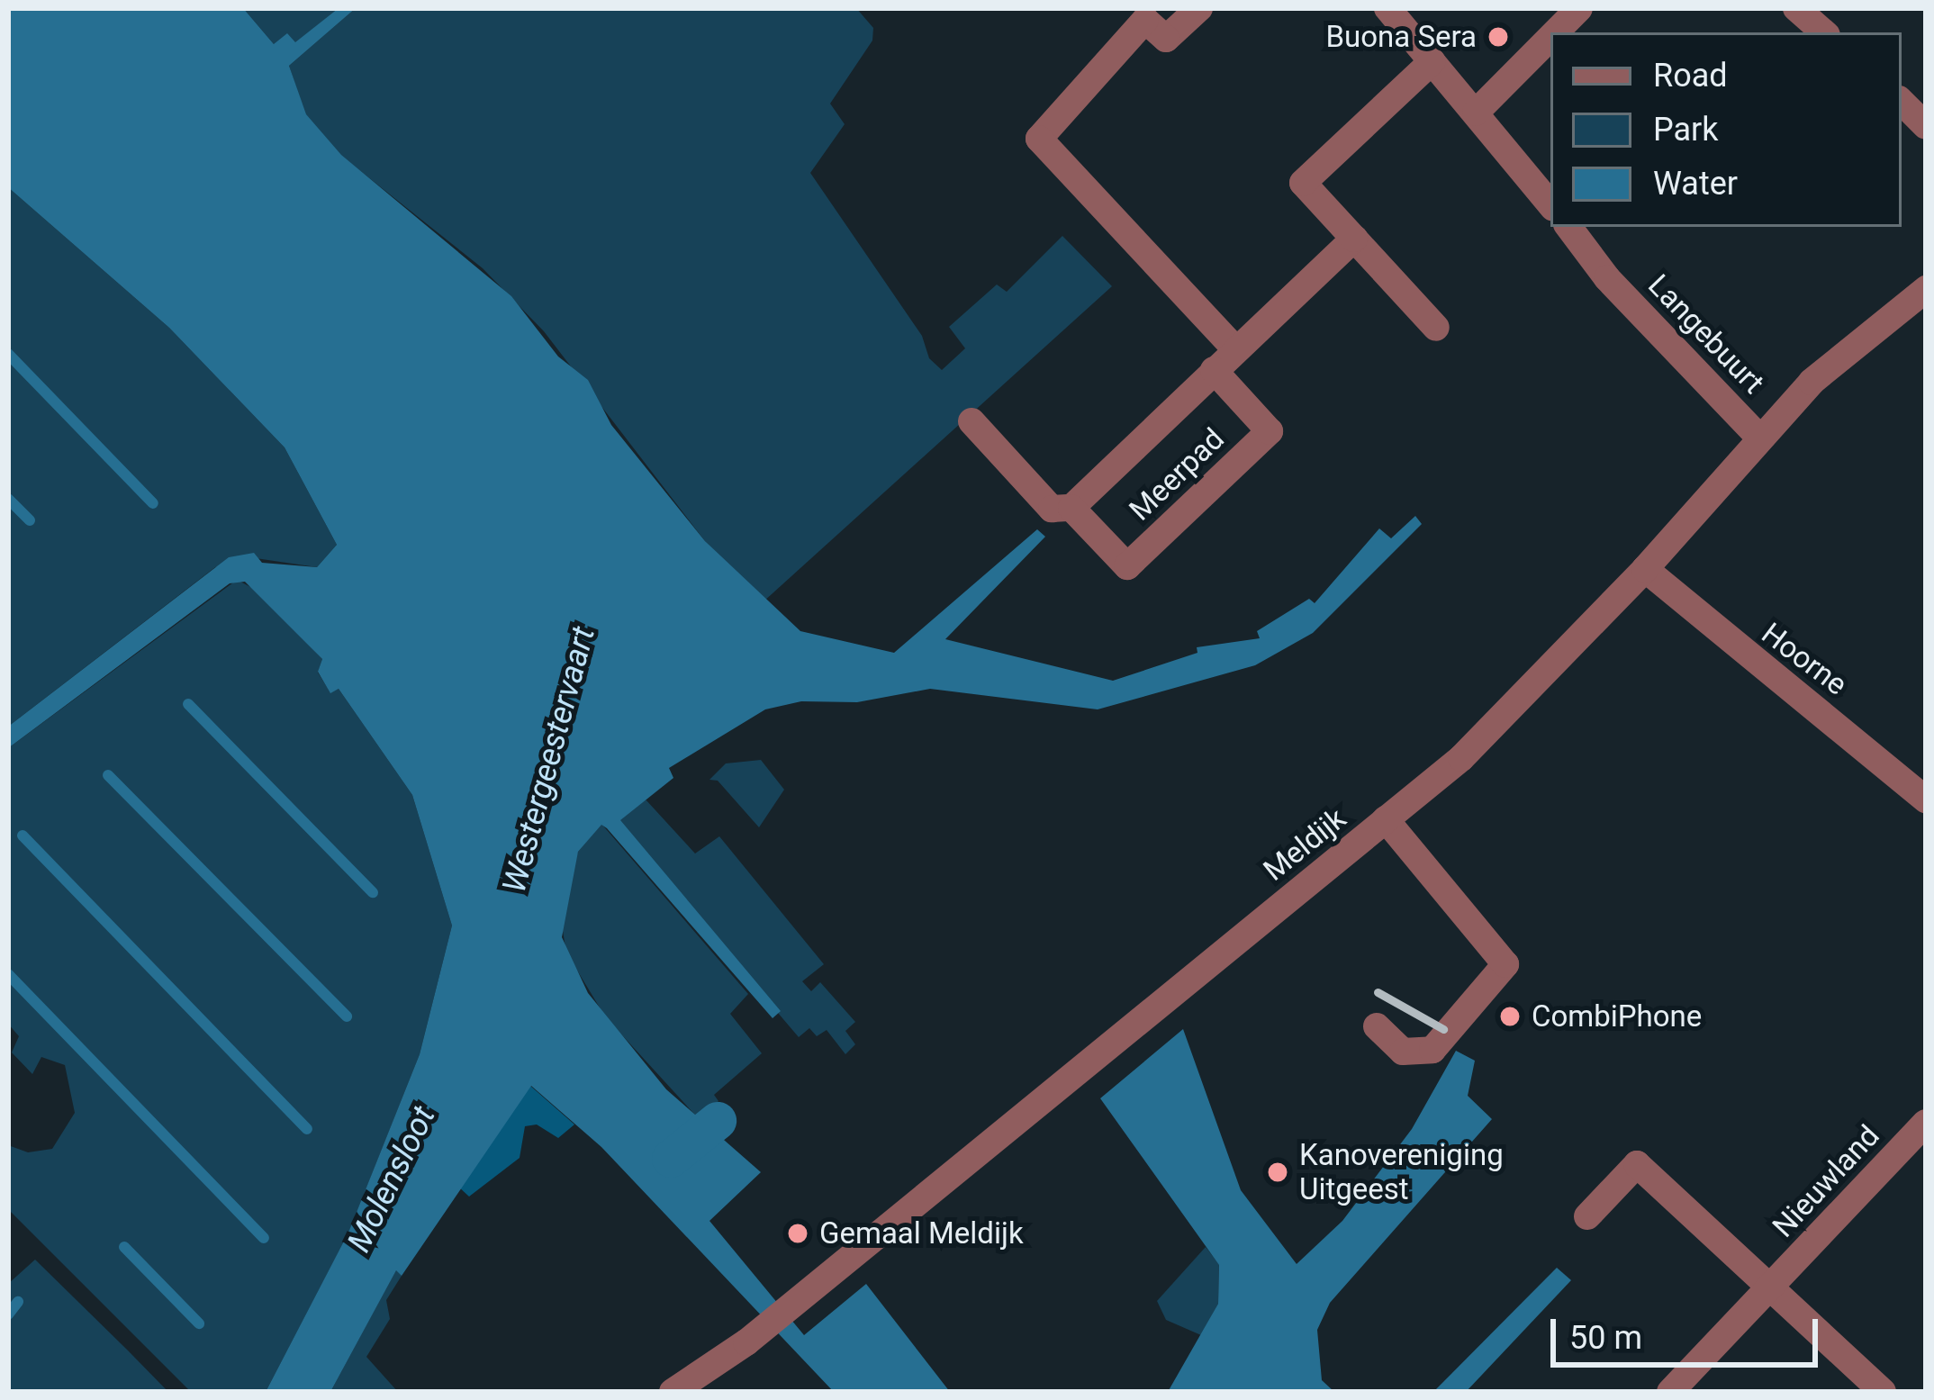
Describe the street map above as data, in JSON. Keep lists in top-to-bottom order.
{
  "streets": {
    "street": [
      "Langebuurt",
      "Meerpad",
      "Hoorne",
      "Meldijk",
      "Nieuwland"
    ]
  },
  "crossings": [
    ["Langebuurt", "Meldijk"],
    ["Hoorne", "Meldijk"]
  ],
  "water": ["Westergeestervaart", "Molensloot"],
  "places": [
    "Buona Sera",
    "CombiPhone",
    "Kanovereniging Uitgeest",
    "Gemaal Meldijk"
  ],
  "legend": ["Road", "Park", "Water"],
  "scale_bar": "50 m"
}
